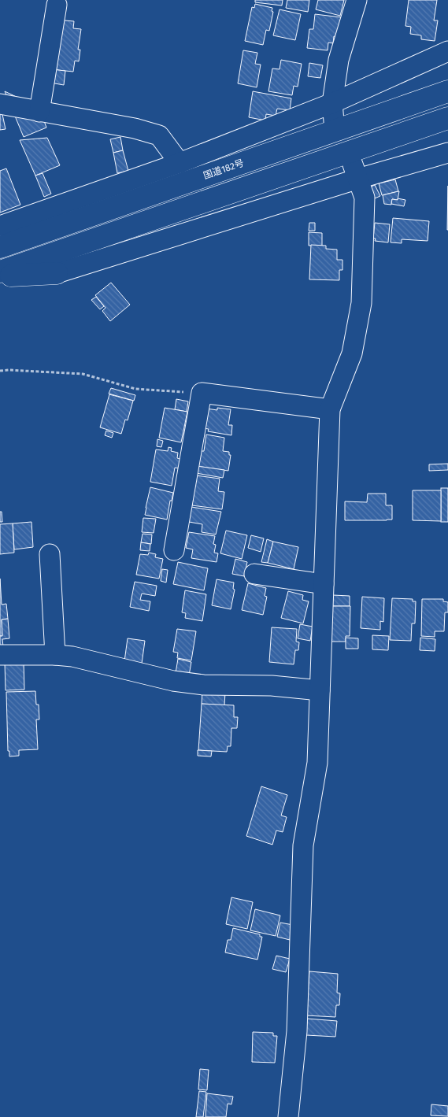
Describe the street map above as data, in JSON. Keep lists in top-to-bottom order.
{
  "streets": {
    "highway": ["国道182号"]
  }
}
